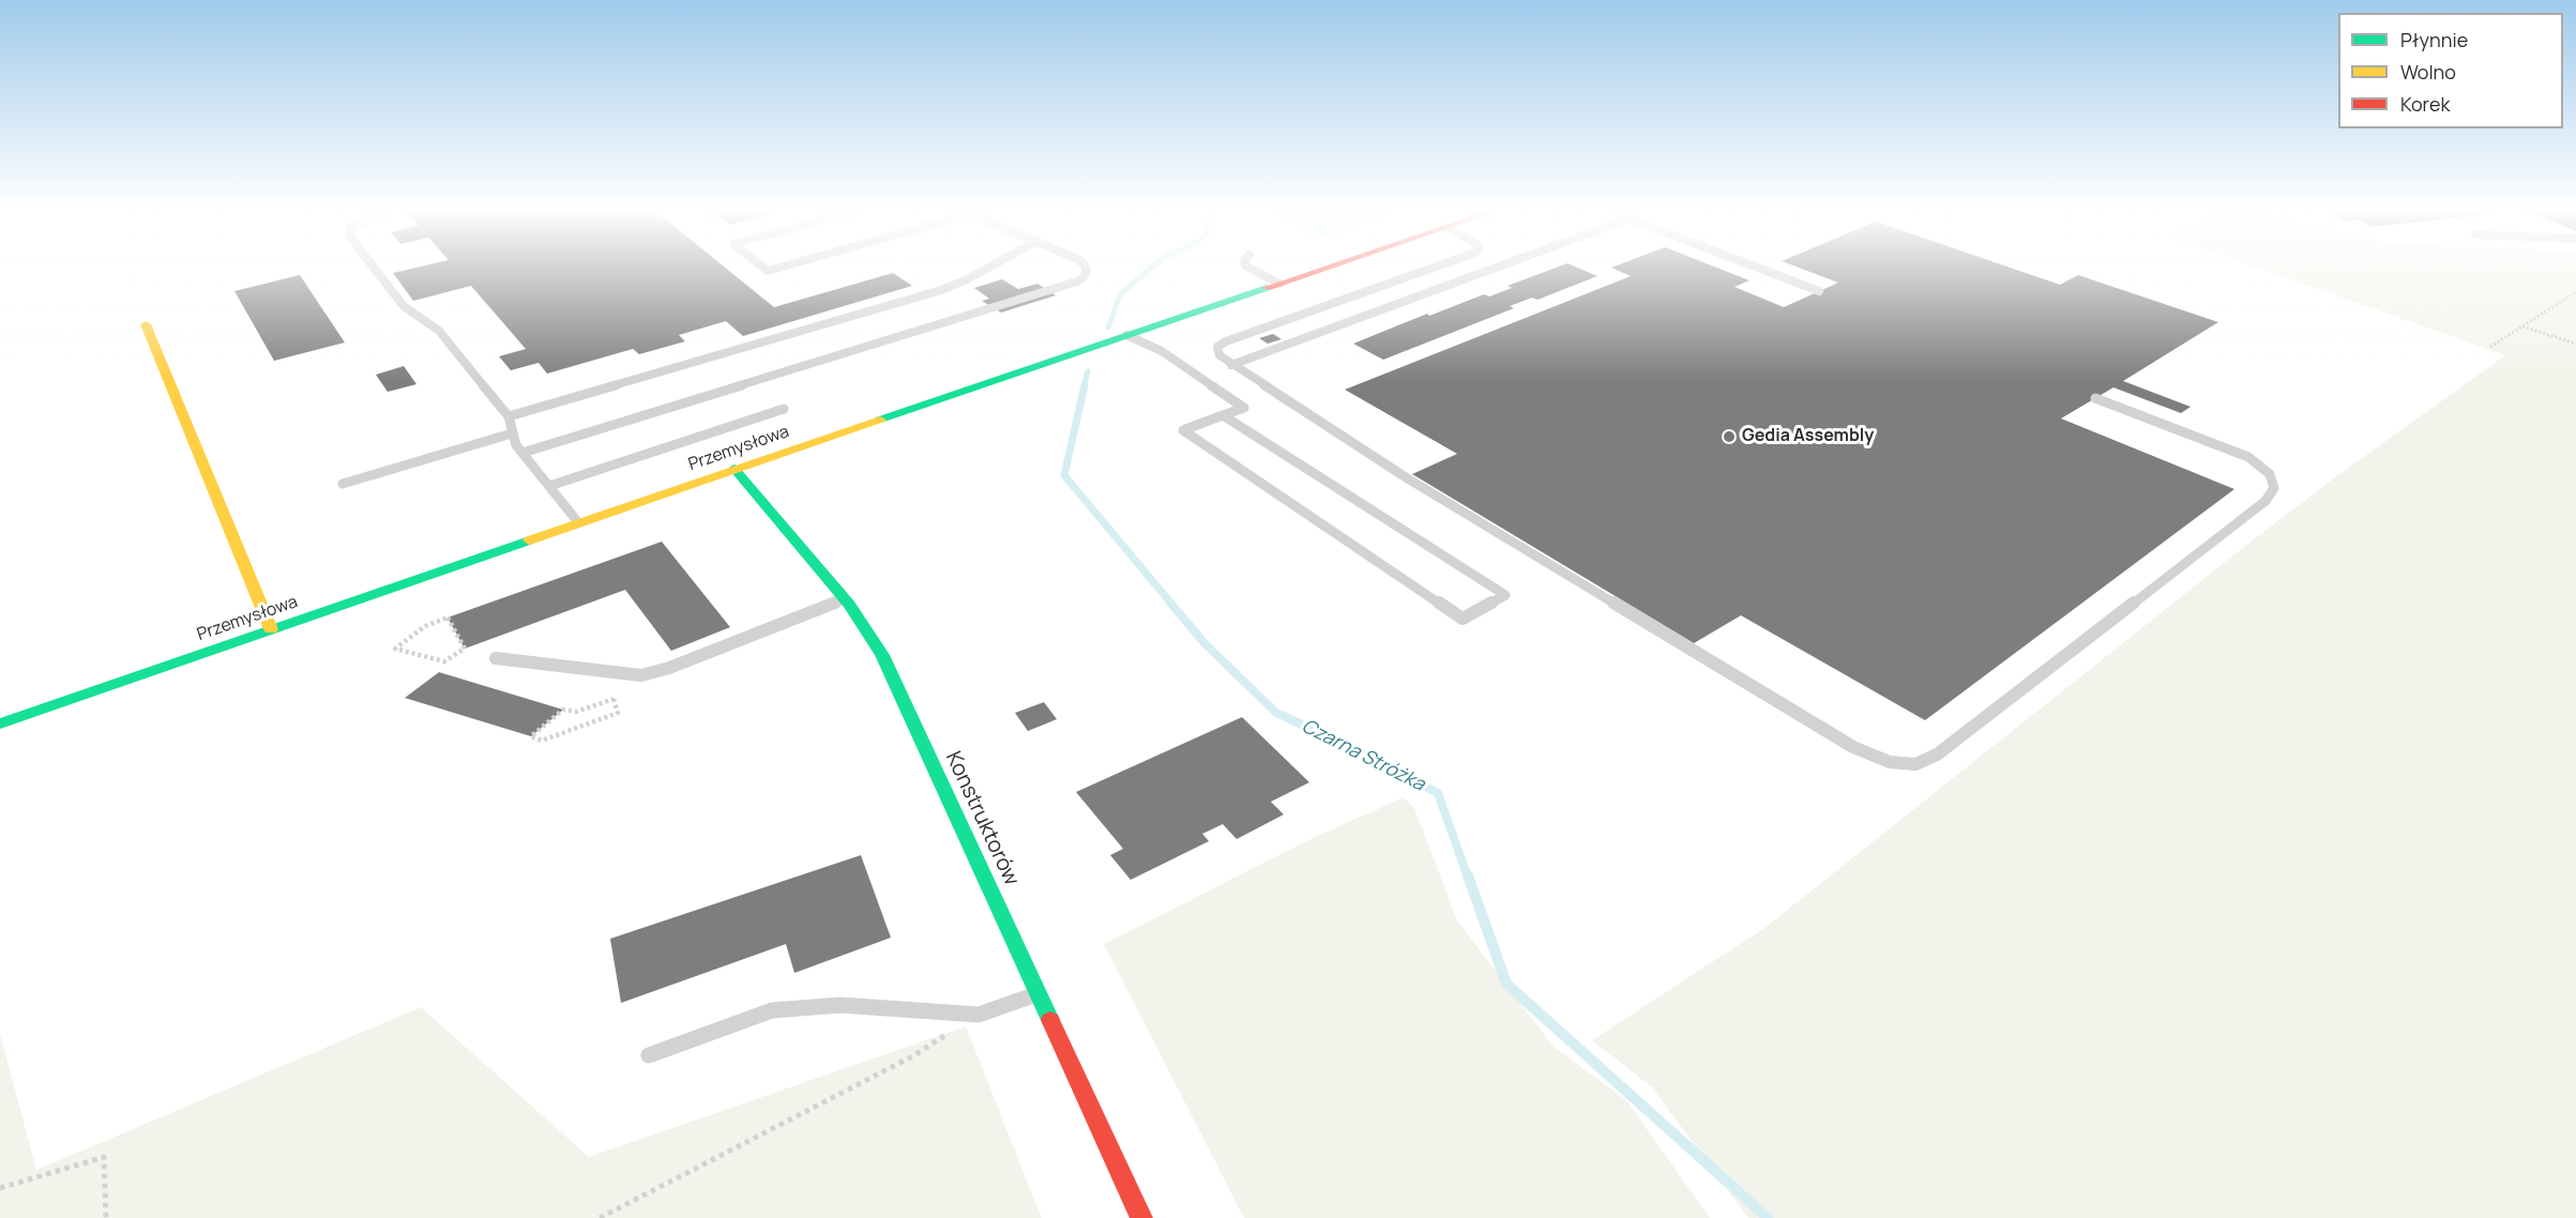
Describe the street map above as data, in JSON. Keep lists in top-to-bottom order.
{
  "streets": {
    "street": ["Przemysłowa", "Konstruktorów"]
  },
  "crossings": [
    ["Przemysłowa", "Konstruktorów"]
  ],
  "water": ["Czarna Stróżka"],
  "places": ["Gedia Assembly"],
  "legend": ["Płynnie", "Wolno", "Korek"]
}
